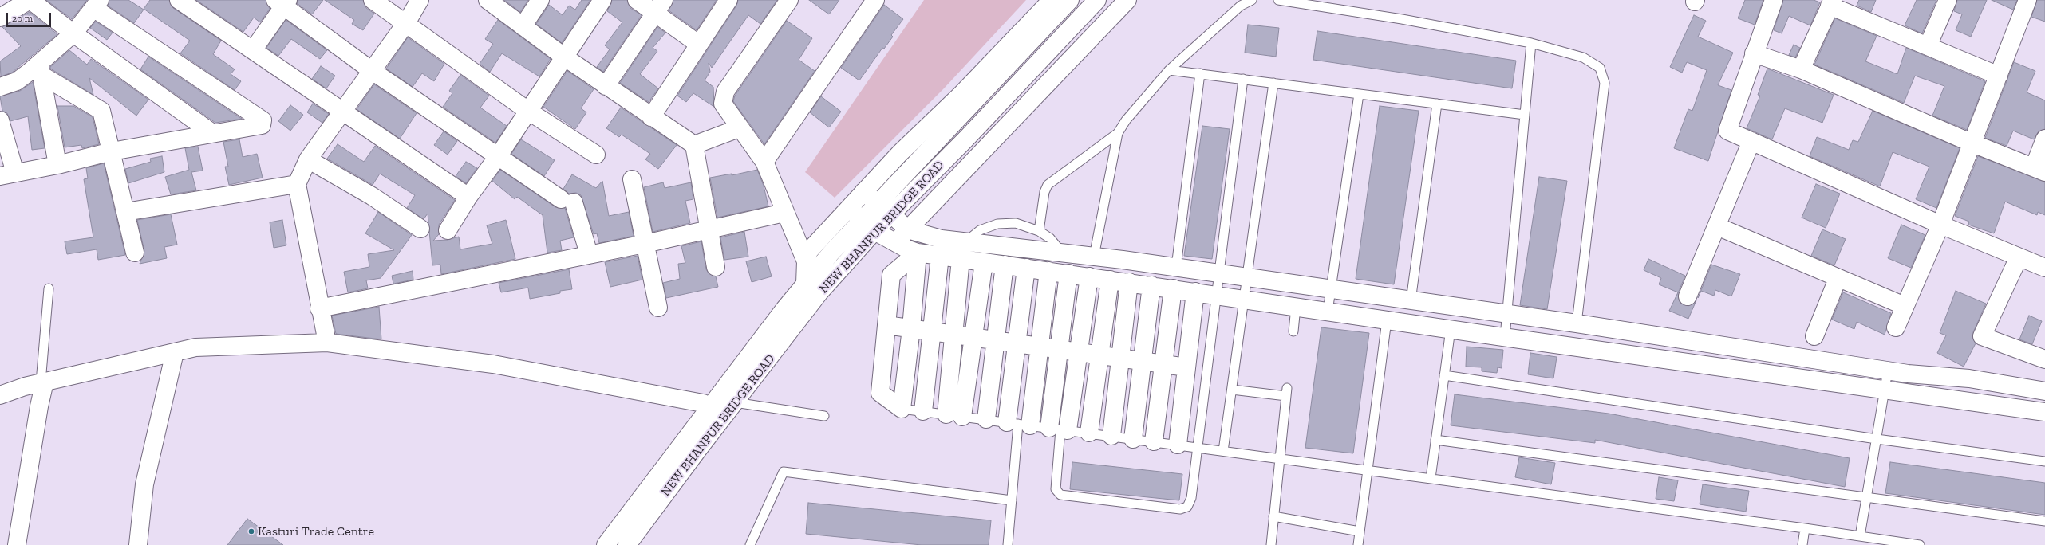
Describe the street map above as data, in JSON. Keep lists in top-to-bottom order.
{
  "streets": {
    "street": ["NEW BHANPUR BRIDGE ROAD"]
  },
  "places": ["Kasturi Trade Centre"],
  "scale_bar": "20 m"
}
